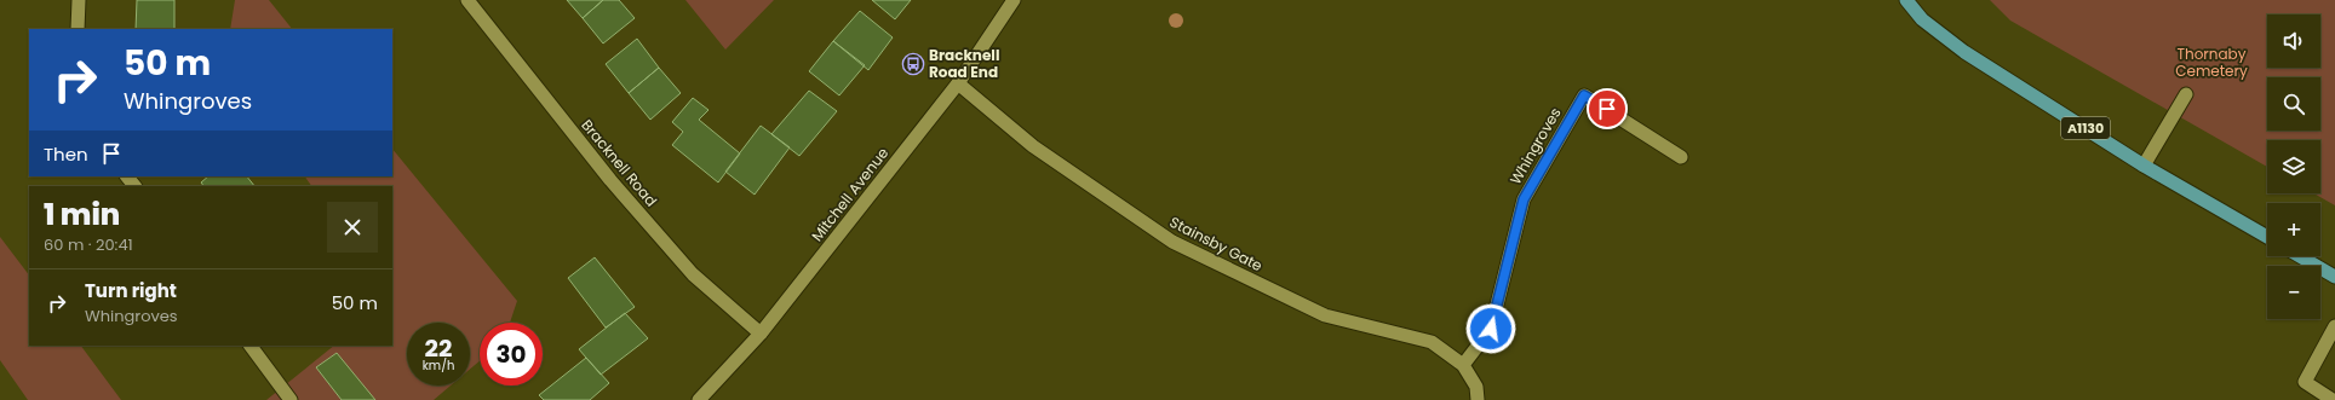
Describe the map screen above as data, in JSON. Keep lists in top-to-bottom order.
{
  "streets": {
    "main road": ["A1130"],
    "street": [
      "Whingroves",
      "Bracknell Road",
      "Mitchell Avenue",
      "Stainsby Gate"
    ]
  },
  "crossings": [
    ["Whingroves", "Stainsby Gate"],
    ["Bracknell Road", "Mitchell Avenue"],
    ["Mitchell Avenue", "Stainsby Gate"]
  ],
  "parks": ["Thornaby Cemetery"],
  "places": {
    "bus stop": ["Bracknell Road End"]
  },
  "page": {
    "map_buttons": ["+", "−"],
    "turn": ["50 m", "Whingroves"],
    "then": "Then",
    "heading": ["1 min", "60 m · 20:41"],
    "list": [
      {
        "name": "Turn right",
        "note": "Whingroves",
        "value": "50 m"
      }
    ],
    "speed": "22 km/h",
    "limit": "30"
  }
}
